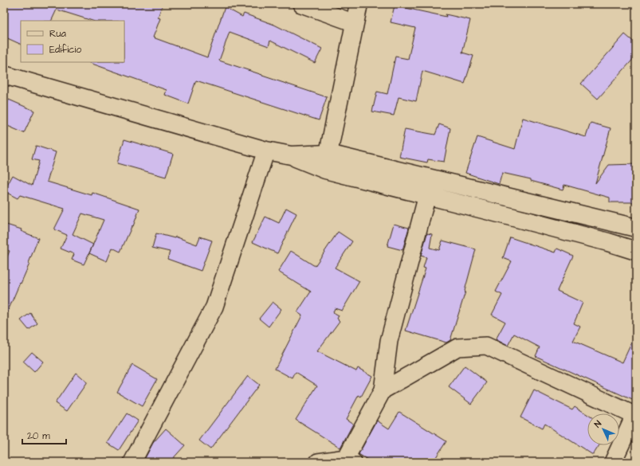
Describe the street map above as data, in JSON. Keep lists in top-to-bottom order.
{
  "legend": ["Rua", "Edifício"],
  "scale_bar": "20 m",
  "north": "top left"
}
